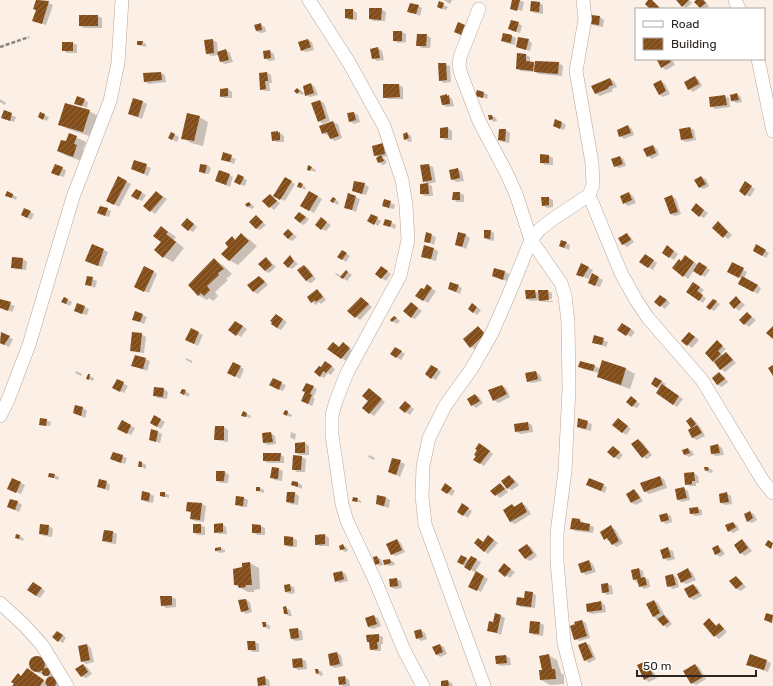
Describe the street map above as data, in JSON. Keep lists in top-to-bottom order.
{
  "legend": ["Road", "Building"],
  "scale_bar": "50 m"
}
